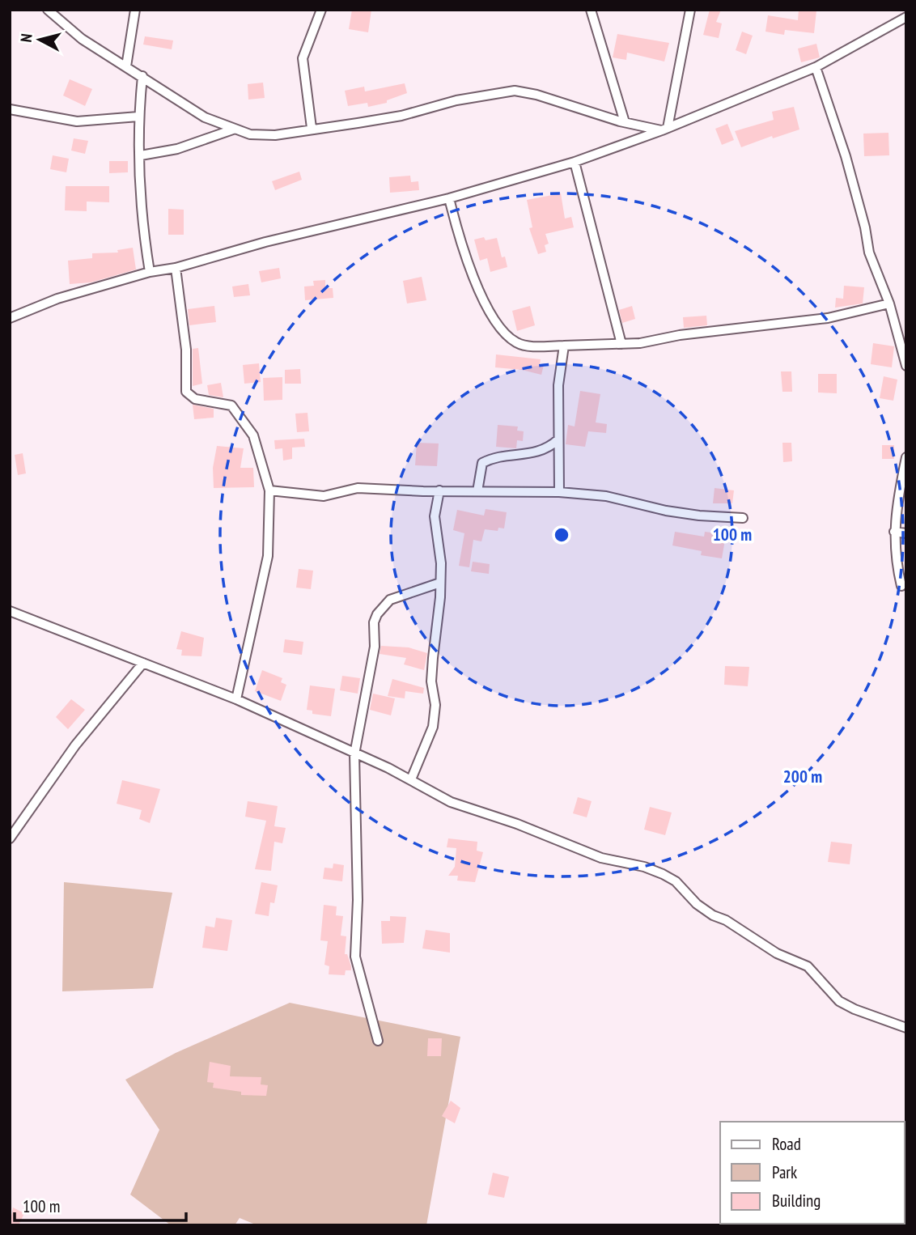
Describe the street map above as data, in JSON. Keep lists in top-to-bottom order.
{
  "legend": ["Road", "Park", "Building"],
  "scale_bar": "100 m",
  "north": "left",
  "rings": ["100 m", "200 m"]
}
